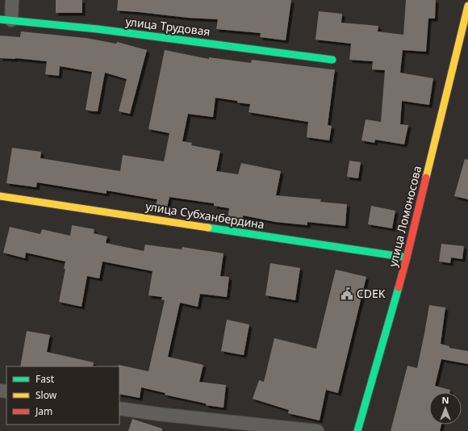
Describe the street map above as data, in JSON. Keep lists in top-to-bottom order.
{
  "streets": {
    "street": ["улица Трудовая", "улица Субханбердина", "улица Ломоносова"]
  },
  "crossings": [
    ["улица Субханбердина", "улица Ломоносова"]
  ],
  "places": {
    "public building": ["CDEK"]
  },
  "legend": ["Fast", "Slow", "Jam"],
  "north": "top"
}
